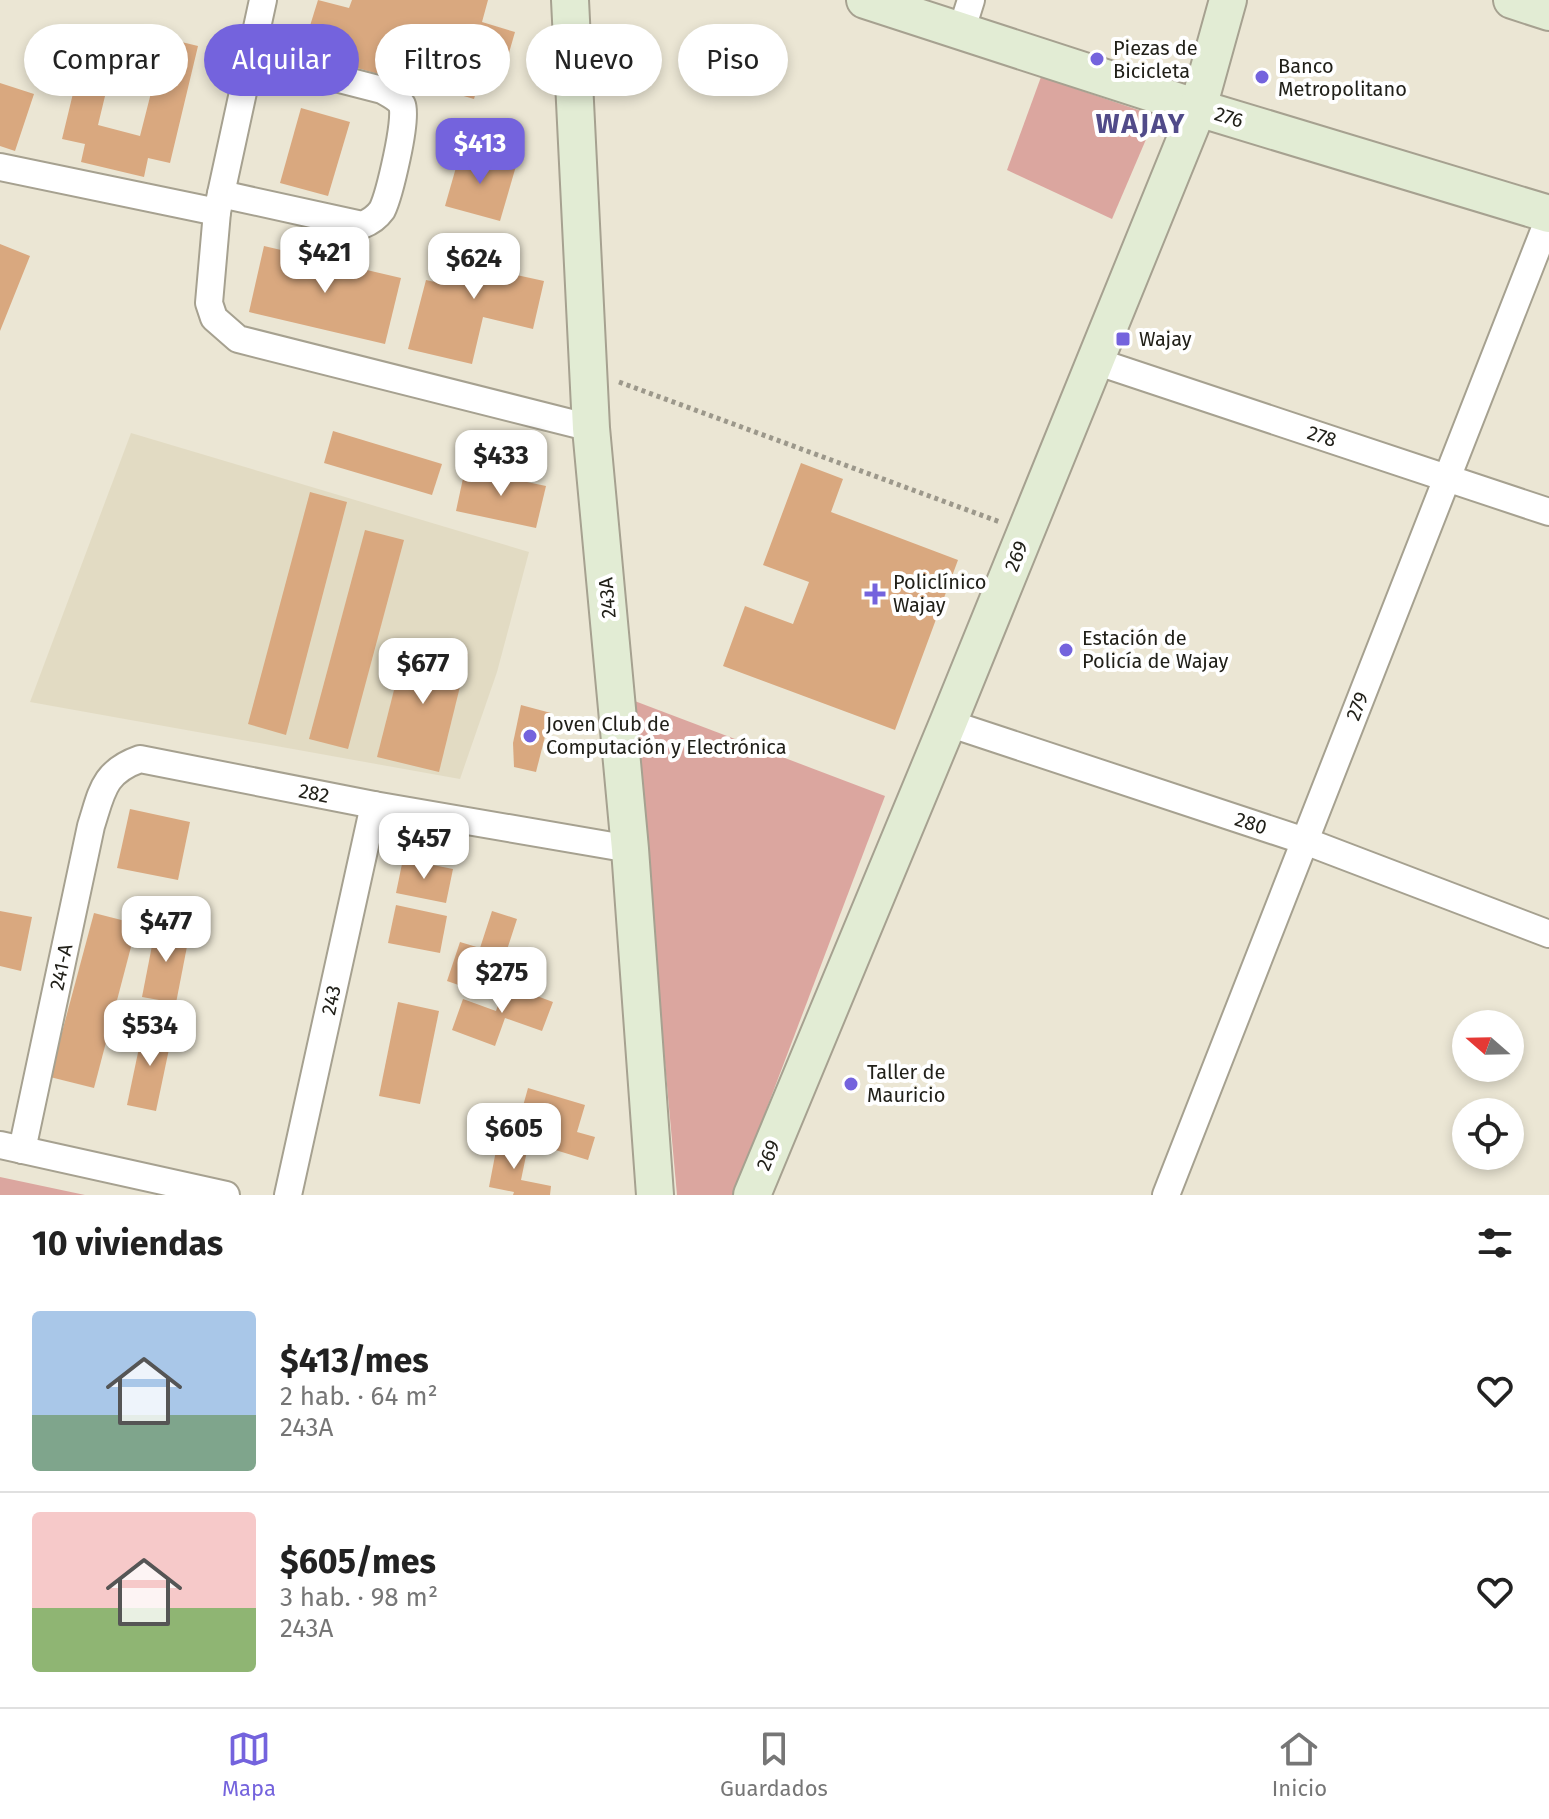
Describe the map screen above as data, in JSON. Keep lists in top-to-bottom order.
{
  "streets": {
    "main road": ["276", "269", "243A"],
    "street": [
      "278",
      "279",
      "282",
      "280",
      "241-A",
      "243"
    ]
  },
  "crossings": [
    ["276", "269"],
    ["276", "279"],
    ["278", "269"],
    ["278", "279"],
    ["269", "280"],
    ["243A", "282"],
    ["279", "280"],
    ["282", "241-A"],
    ["282", "243"]
  ],
  "districts": ["WAJAY"],
  "places": {
    "other": [
      "Piezas de Bicicleta",
      "Banco Metropolitano",
      "Estación de Policía de Wajay",
      "Joven Club de Computación y Electrónica",
      "Taller de Mauricio"
    ],
    "transit": ["Wajay"],
    "health": ["Policlínico Wajay"]
  },
  "north": "left",
  "page": {
    "chip": [
      "Comprar",
      "Alquilar",
      "Filtros",
      "Nuevo",
      "Piso"
    ],
    "price": [
      "$413",
      "$421",
      "$624",
      "$433",
      "$677",
      "$457",
      "$477",
      "$275",
      "$534",
      "$605"
    ],
    "heading": "10 viviendas",
    "list": [
      {
        "name": "$413/mes",
        "note": "2 hab. · 64 m² · 243A"
      },
      {
        "name": "$605/mes",
        "note": "3 hab. · 98 m² · 243A"
      }
    ],
    "tabs": ["Mapa", "Guardados", "Inicio"]
  }
}
